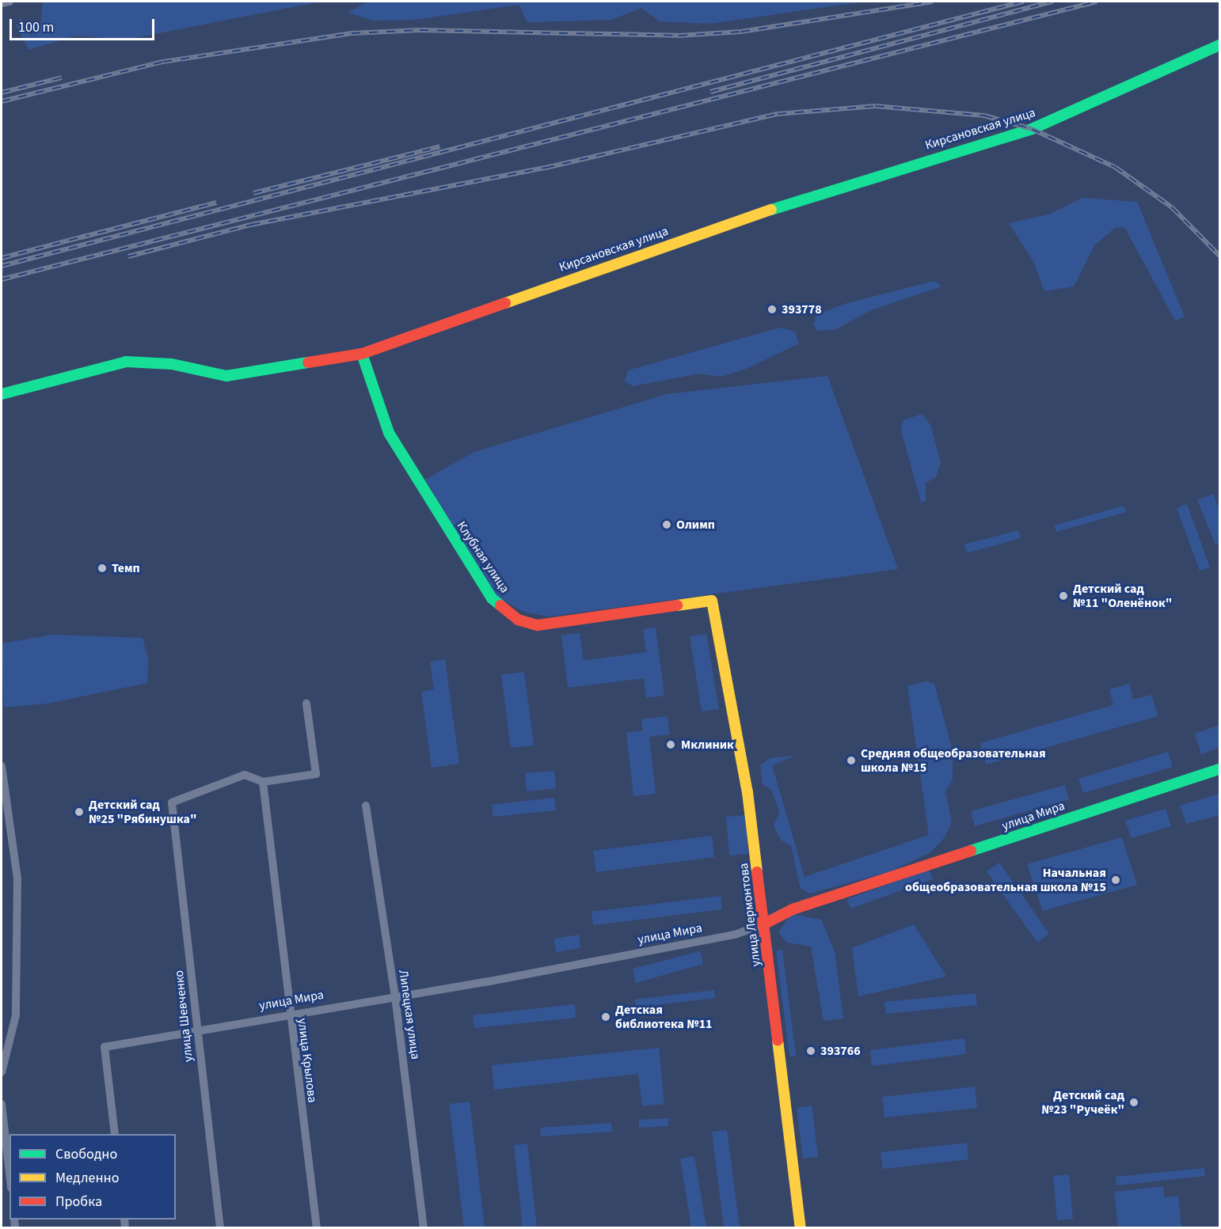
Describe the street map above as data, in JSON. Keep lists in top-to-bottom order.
{
  "streets": {
    "street": [
      "Кирсановская улица",
      "Клубная улица",
      "улица Мира",
      "улица Лермонтова",
      "Липецкая улица",
      "улица Шевченко",
      "улица Крылова"
    ]
  },
  "crossings": [
    ["Кирсановская улица", "Клубная улица"],
    ["Клубная улица", "улица Лермонтова"],
    ["улица Мира", "улица Лермонтова"],
    ["улица Мира", "Липецкая улица"],
    ["улица Мира", "улица Шевченко"],
    ["улица Мира", "улица Крылова"],
    ["улица Шевченко", "улица Крылова"]
  ],
  "places": [
    "393778",
    "Олимп",
    "Темп",
    "Детский сад №11 \"Оленёнок\"",
    "Мклиник",
    "Средняя общеобразовательная школа №15",
    "Детский сад №25 \"Рябинушка\"",
    "Начальная общеобразовательная школа №15",
    "Детская библиотека №11",
    "393766",
    "Детский сад №23 \"Ручеёк\""
  ],
  "legend": ["Свободно", "Медленно", "Пробка"],
  "scale_bar": "100 m"
}
